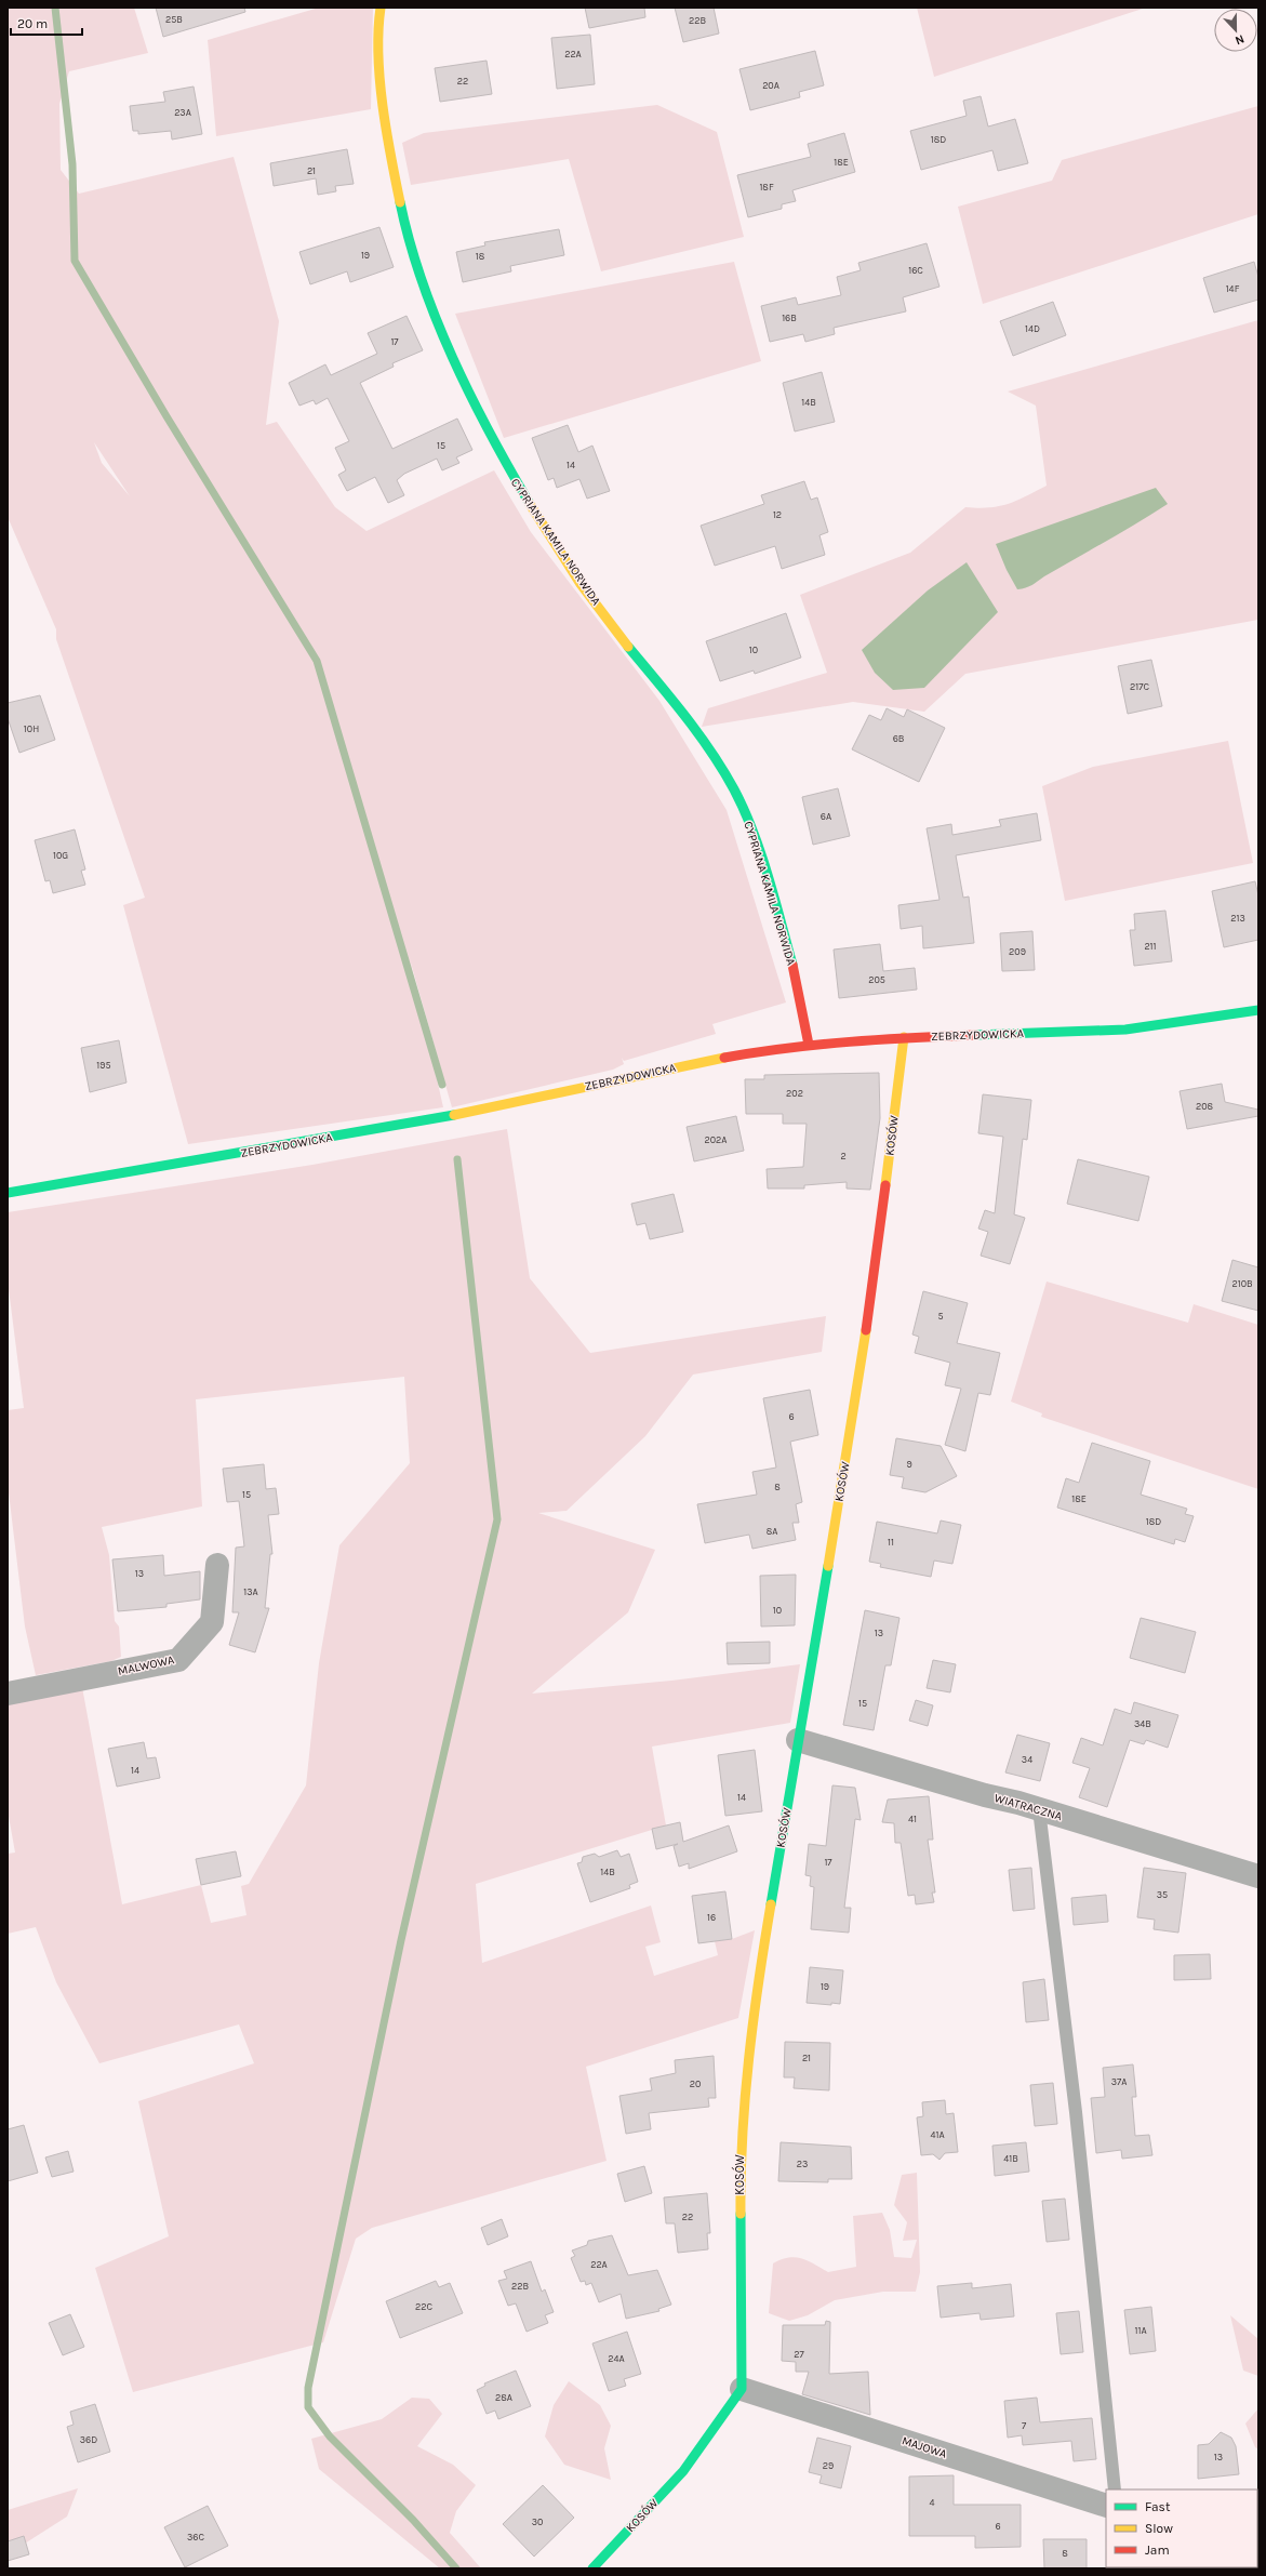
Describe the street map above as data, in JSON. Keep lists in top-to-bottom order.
{
  "streets": {
    "street": [
      "CYPRIANA KAMILA NORWIDA",
      "ZEBRZYDOWICKA",
      "KOSÓW",
      "MALWOWA",
      "WIATRACZNA",
      "MAJOWA"
    ]
  },
  "crossings": [
    ["CYPRIANA KAMILA NORWIDA", "ZEBRZYDOWICKA"],
    ["ZEBRZYDOWICKA", "KOSÓW"],
    ["KOSÓW", "WIATRACZNA"],
    ["KOSÓW", "MAJOWA"]
  ],
  "house_numbers": [
    "25B",
    "22B",
    "22A",
    "22",
    "20A",
    "23A",
    "18D",
    "18E",
    "21",
    "18F",
    "19",
    "18",
    "16C",
    "14F",
    "16B",
    "14D",
    "17",
    "14B",
    "15",
    "14",
    "12",
    "10",
    "217C",
    "10H",
    "6B",
    "6A",
    "10G",
    "213",
    "211",
    "209",
    "205",
    "195",
    "202",
    "208",
    "202A",
    "2",
    "210B",
    "5",
    "6",
    "9",
    "8",
    "15",
    "18E",
    "18D",
    "8A",
    "11",
    "13",
    "13A",
    "10",
    "13",
    "15",
    "34B",
    "34",
    "14",
    "14",
    "41",
    "17",
    "14B",
    "35",
    "16",
    "19",
    "21",
    "37A",
    "20",
    "41A",
    "41B",
    "23",
    "22",
    "22A",
    "22B",
    "22C",
    "11A",
    "27",
    "24A",
    "28A",
    "7",
    "36D",
    "13",
    "29",
    "4",
    "30",
    "6",
    "36C",
    "8"
  ],
  "legend": ["Fast", "Slow", "Jam"],
  "scale_bar": "20 m",
  "north": "bottom"
}
